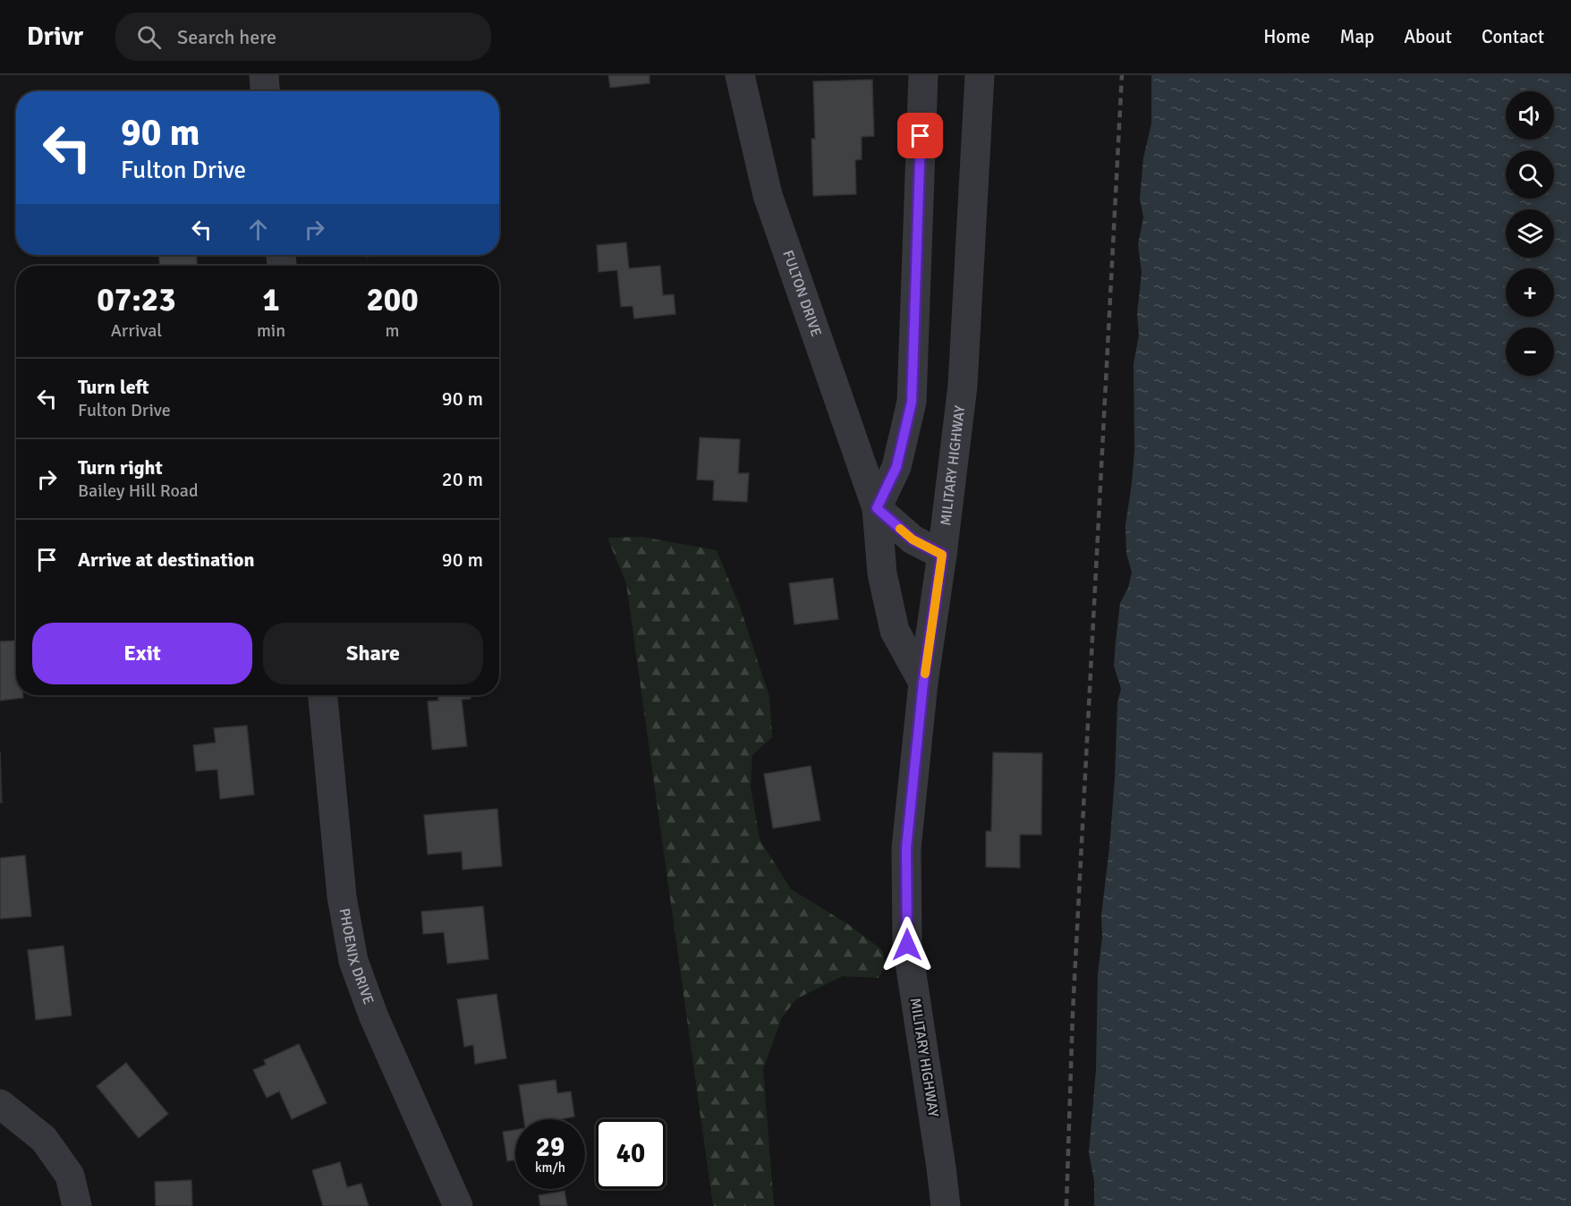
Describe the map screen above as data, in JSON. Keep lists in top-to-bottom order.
{
  "streets": {
    "street": ["FULTON DRIVE", "MILITARY HIGHWAY", "PHOENIX DRIVE"]
  },
  "crossings": [
    ["FULTON DRIVE", "MILITARY HIGHWAY"]
  ],
  "page": {
    "header": "Drivr",
    "search": "Search here",
    "nav": [
      "Home",
      "Map",
      "About",
      "Contact"
    ],
    "map_buttons": ["+", "−"],
    "turn": ["90 m", "Fulton Drive"],
    "eta": [
      "07:23",
      "Arrival",
      "1",
      "min",
      "200",
      "m"
    ],
    "list": [
      {
        "name": "Turn left",
        "note": "Fulton Drive",
        "value": "90 m"
      },
      {
        "name": "Turn right",
        "note": "Bailey Hill Road",
        "value": "20 m"
      },
      {
        "name": "Arrive at destination",
        "value": "90 m"
      }
    ],
    "buttons": ["Exit", "Share"],
    "speed": "29 km/h",
    "limit": "40"
  }
}
